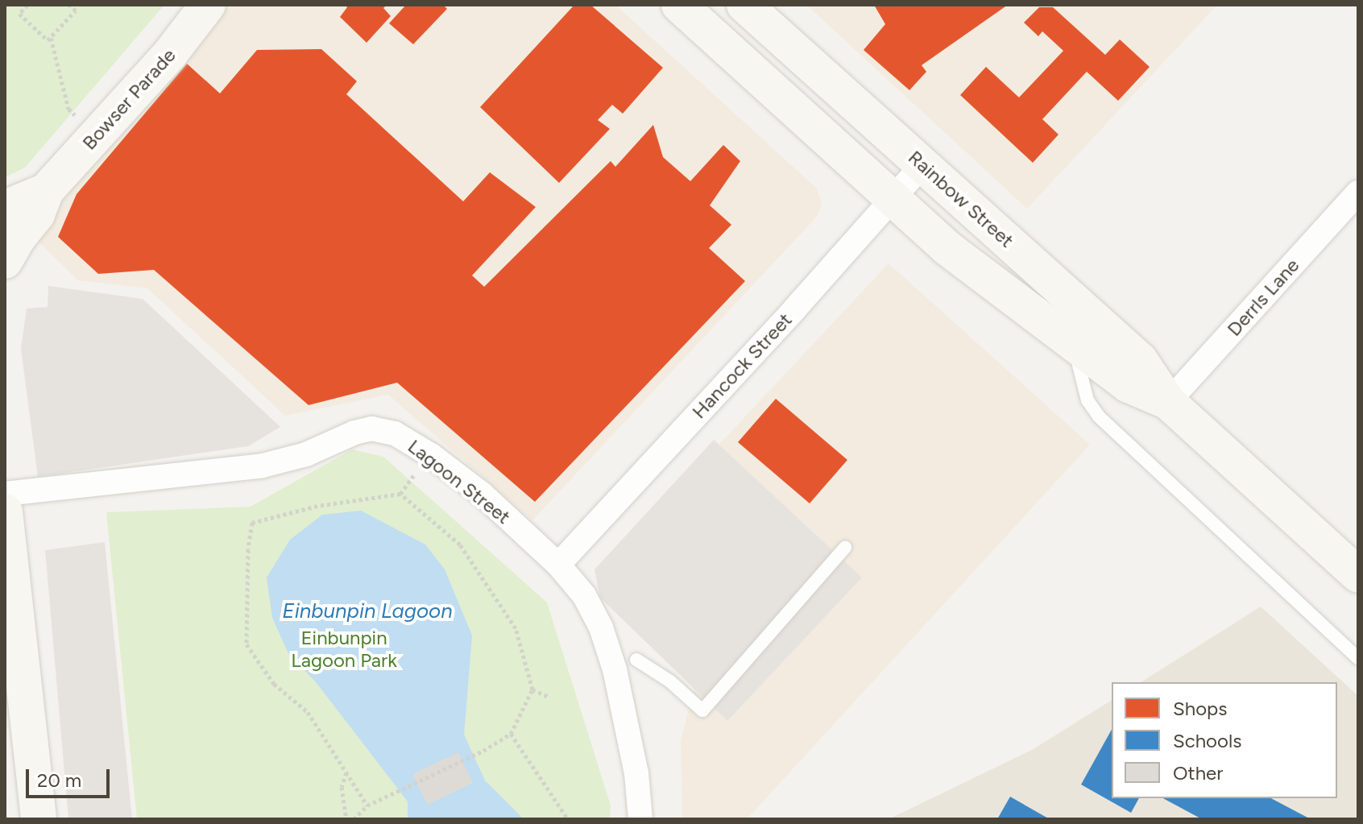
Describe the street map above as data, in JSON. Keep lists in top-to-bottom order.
{
  "streets": {
    "main road": ["Bowser Parade", "Rainbow Street"],
    "street": ["Derrls Lane", "Hancock Street", "Lagoon Street"]
  },
  "crossings": [
    ["Rainbow Street", "Derrls Lane"],
    ["Rainbow Street", "Hancock Street"],
    ["Hancock Street", "Lagoon Street"]
  ],
  "water": ["Einbunpin Lagoon"],
  "parks": ["Einbunpin Lagoon Park"],
  "legend": ["Shops", "Schools", "Other"],
  "scale_bar": "20 m"
}
